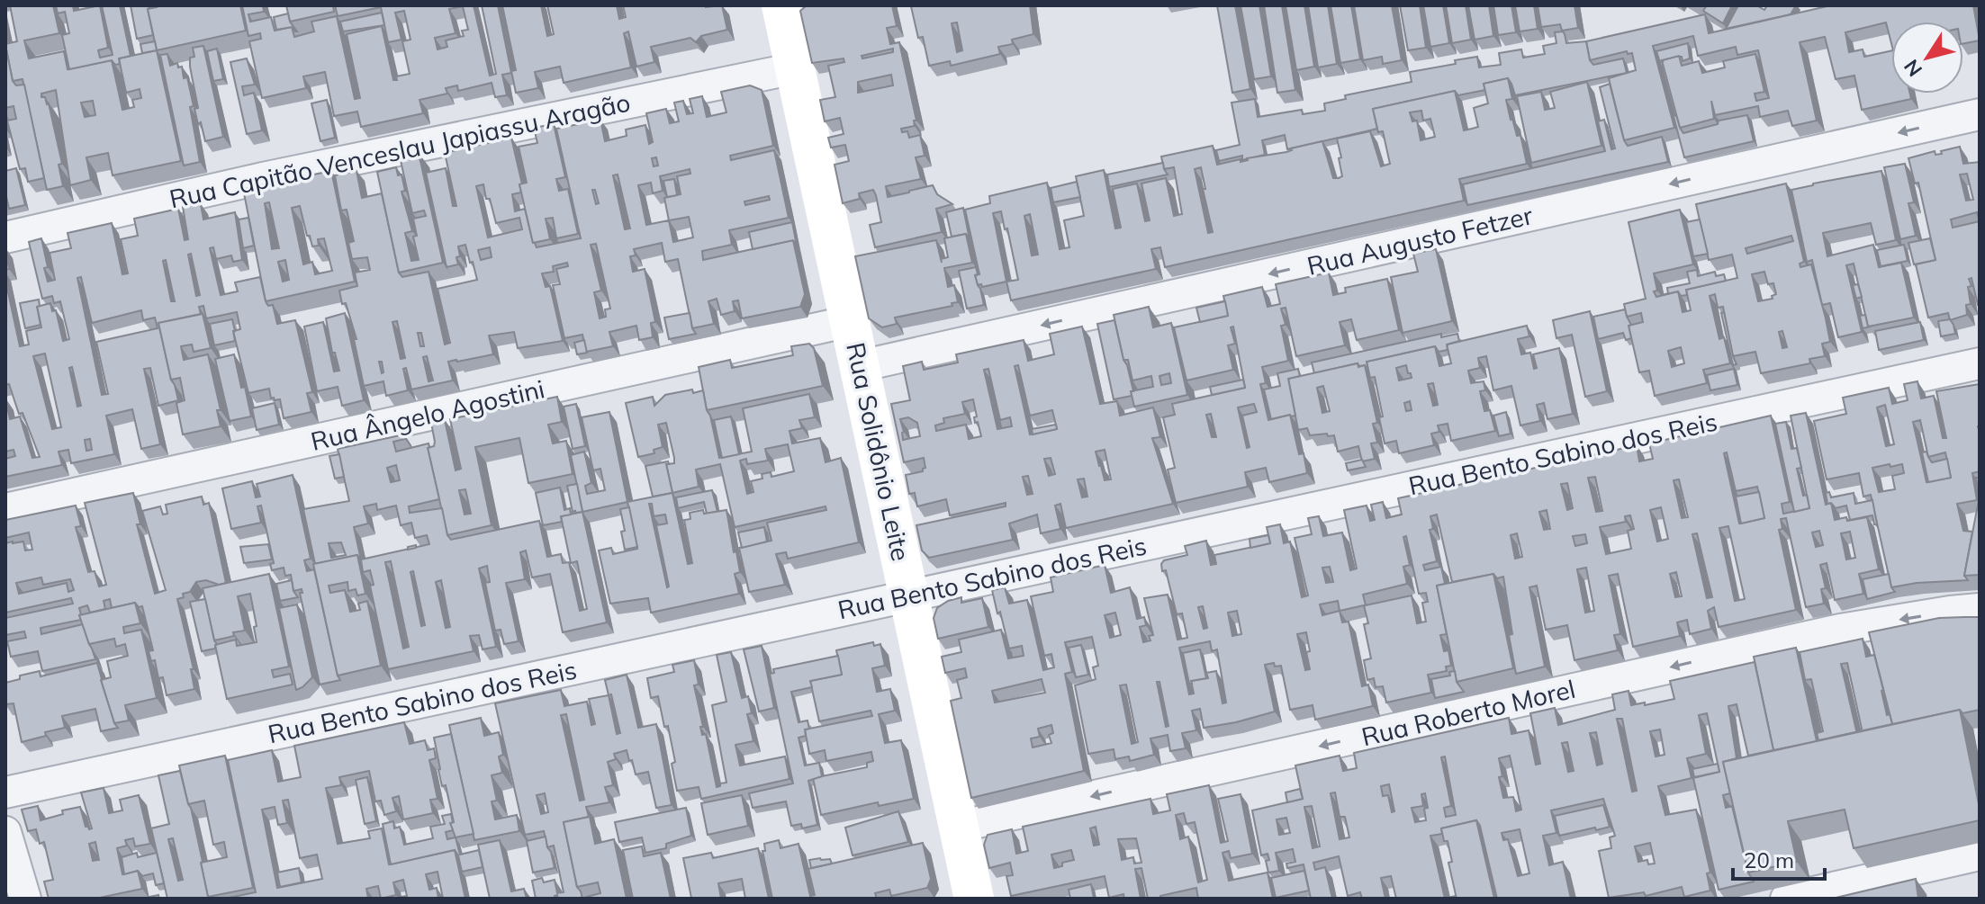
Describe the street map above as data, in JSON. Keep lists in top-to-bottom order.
{
  "streets": {
    "main road": ["Rua Solidônio Leite"],
    "street": [
      "Rua Capitão Venceslau Japiassu Aragão",
      "Rua Augusto Fetzer",
      "Rua Ângelo Agostini",
      "Rua Bento Sabino dos Reis",
      "Rua Roberto Morel"
    ]
  },
  "crossings": [
    ["Rua Capitão Venceslau Japiassu Aragão", "Rua Solidônio Leite"],
    ["Rua Augusto Fetzer", "Rua Solidônio Leite"],
    ["Rua Ângelo Agostini", "Rua Solidônio Leite"],
    ["Rua Solidônio Leite", "Rua Bento Sabino dos Reis"],
    ["Rua Solidônio Leite", "Rua Roberto Morel"]
  ],
  "one_way": ["Rua Augusto Fetzer", "Rua Roberto Morel"],
  "scale_bar": "20 m",
  "north": "bottom left"
}
